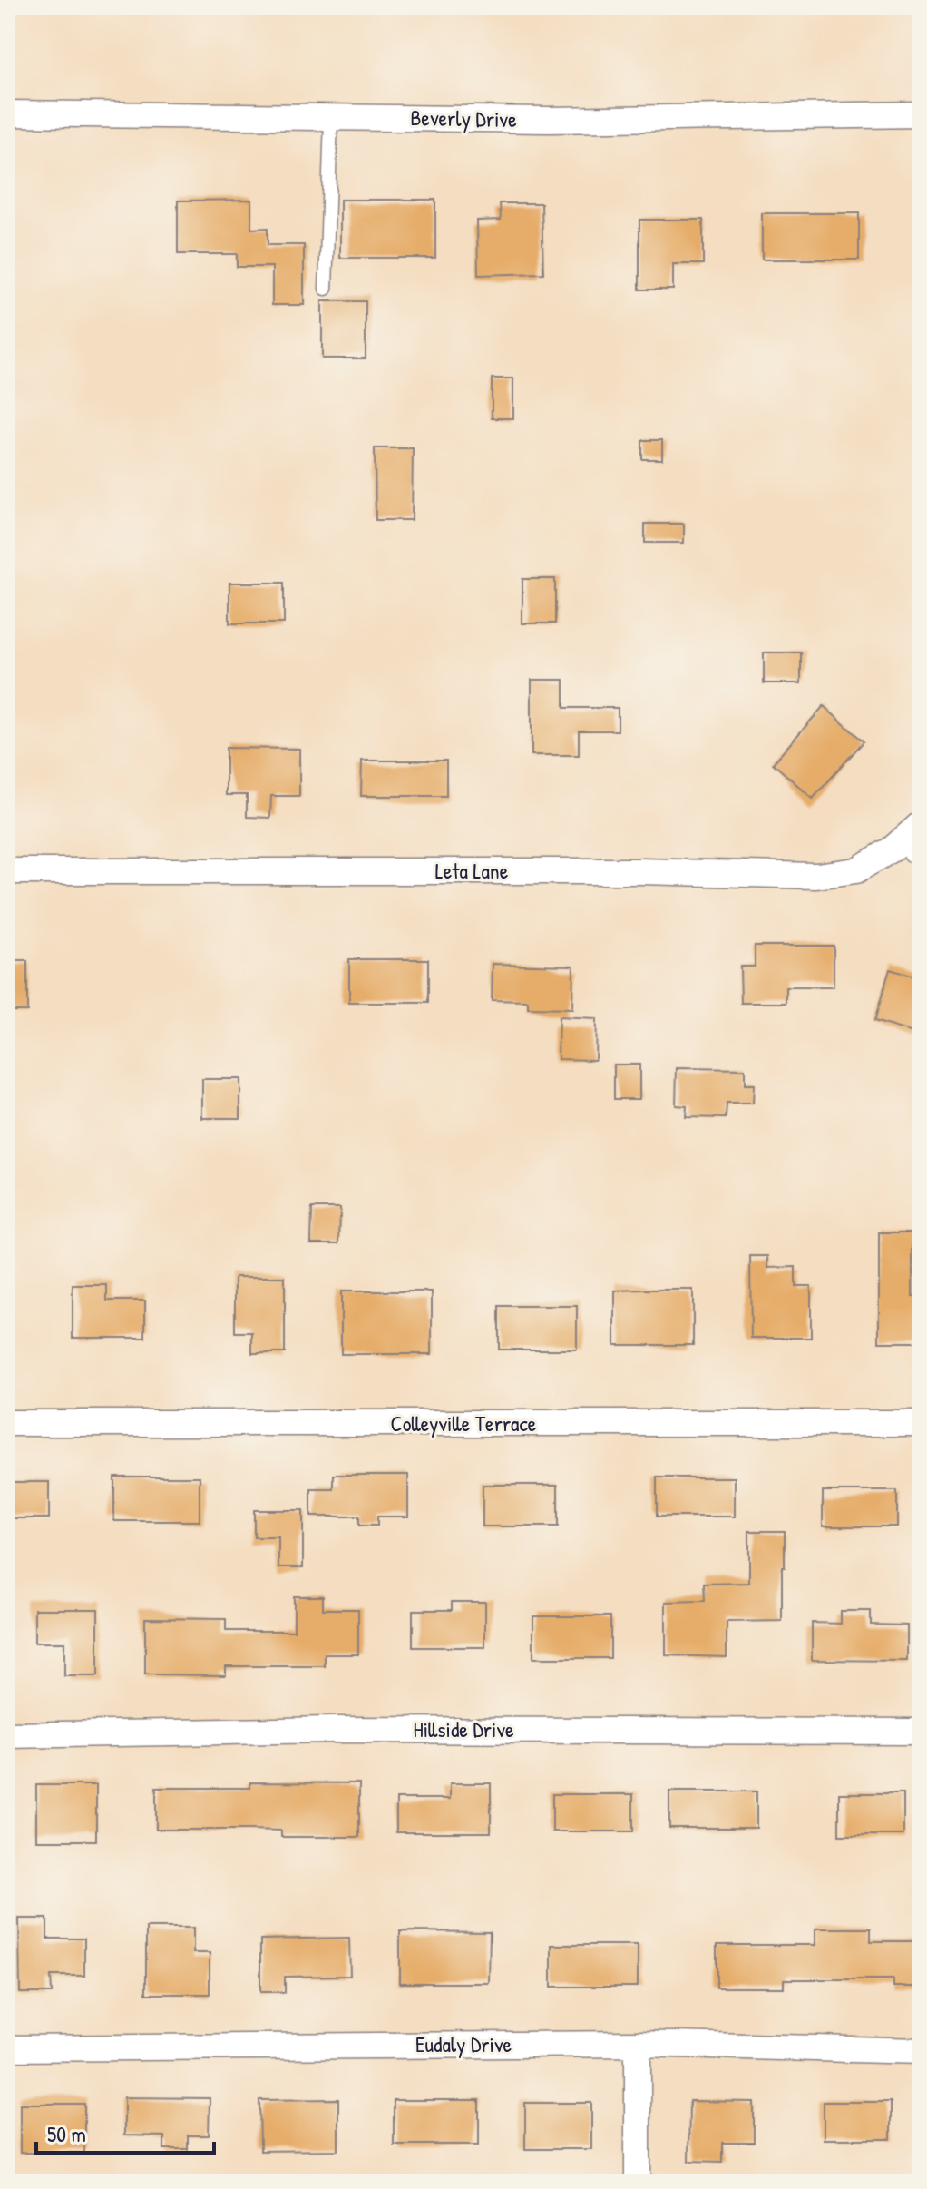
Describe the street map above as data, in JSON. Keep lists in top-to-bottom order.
{
  "streets": {
    "street": [
      "Beverly Drive",
      "Leta Lane",
      "Colleyville Terrace",
      "Hillside Drive",
      "Eudaly Drive"
    ]
  },
  "scale_bar": "50 m"
}
